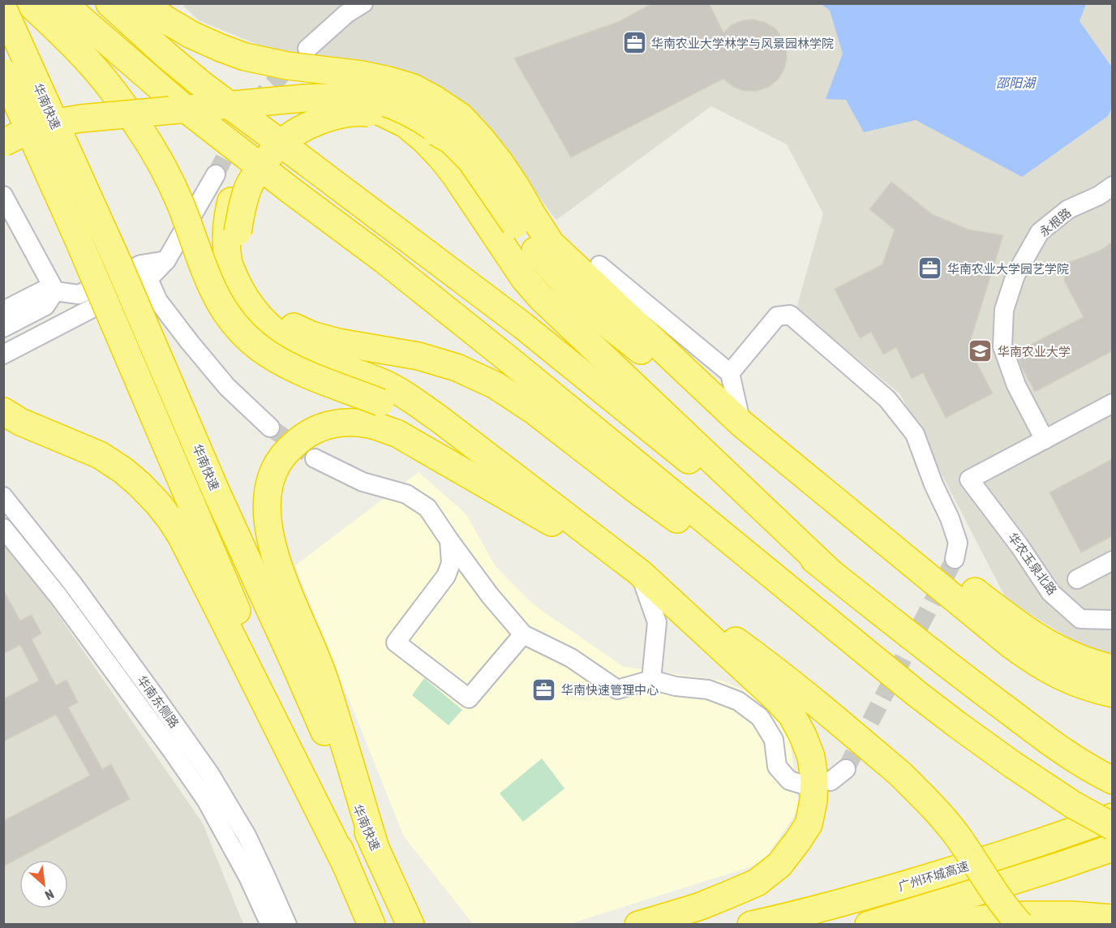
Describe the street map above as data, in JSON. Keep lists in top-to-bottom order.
{
  "streets": {
    "highway": ["华南快速", "广州环城高速"],
    "street": ["永根路", "华农玉泉北路", "华南东侧路"]
  },
  "crossings": [
    ["永根路", "华农玉泉北路"]
  ],
  "water": ["邵阳湖"],
  "places": {
    "office": ["华南农业大学林学与风景园林学院", "华南农业大学园艺学院", "华南快速管理中心"],
    "school or university": ["华南农业大学"]
  },
  "north": "bottom right"
}
